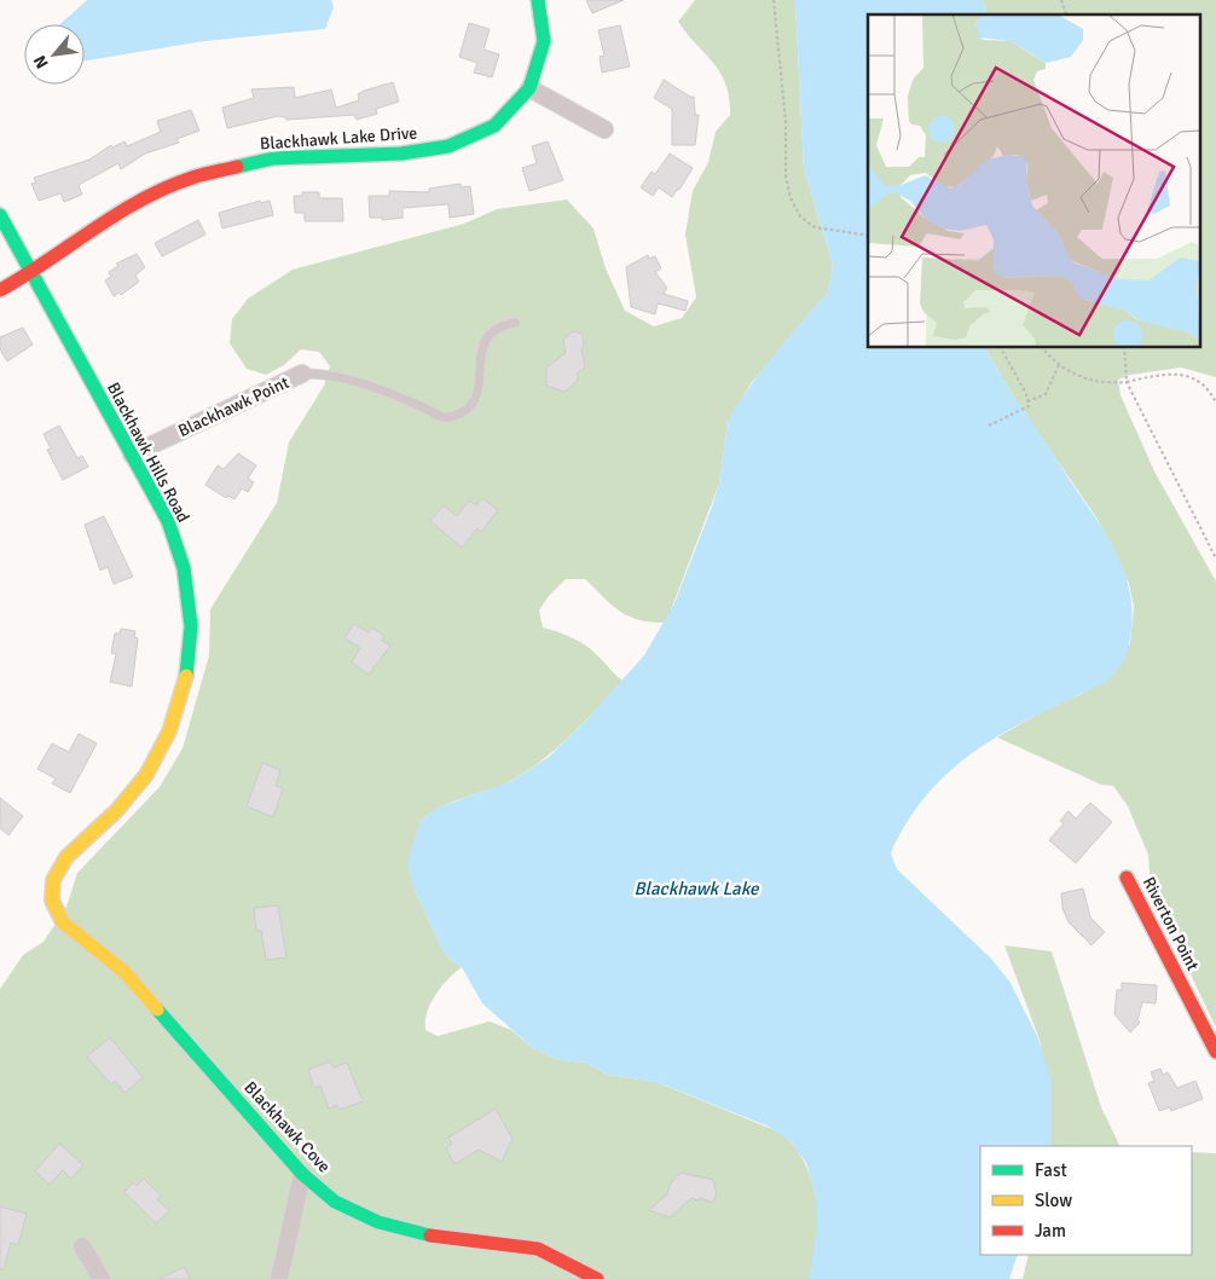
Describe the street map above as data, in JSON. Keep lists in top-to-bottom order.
{
  "streets": {
    "street": [
      "Blackhawk Lake Drive",
      "Blackhawk Point",
      "Blackhawk Hills Road",
      "Riverton Point",
      "Blackhawk Cove"
    ]
  },
  "crossings": [
    ["Blackhawk Lake Drive", "Blackhawk Hills Road"],
    ["Blackhawk Point", "Blackhawk Hills Road"],
    ["Blackhawk Hills Road", "Blackhawk Cove"]
  ],
  "water": ["Blackhawk Lake"],
  "legend": ["Fast", "Slow", "Jam"],
  "north": "bottom left"
}
